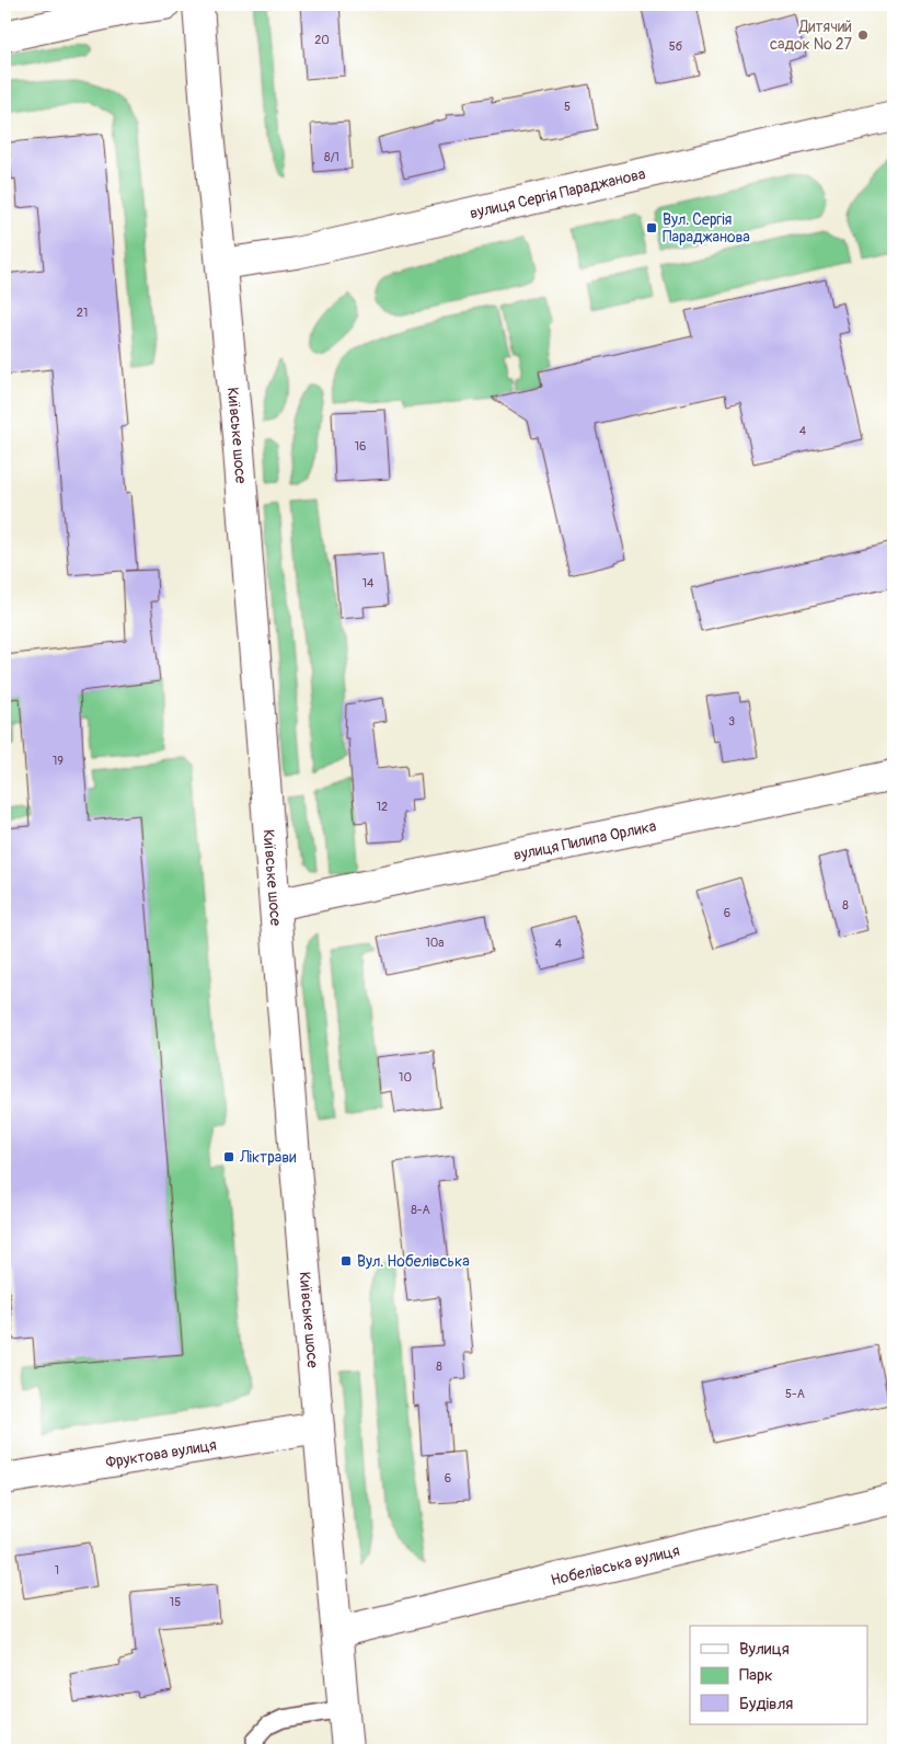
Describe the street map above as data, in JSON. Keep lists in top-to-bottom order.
{
  "streets": {
    "main road": [
      "вулиця Сергія Параджанова",
      "Київське шосе",
      "вулиця Пилипа Орлика",
      "Фруктова вулиця",
      "Нобелівська вулиця"
    ]
  },
  "crossings": [
    ["вулиця Сергія Параджанова", "Київське шосе"],
    ["Київське шосе", "вулиця Пилипа Орлика"],
    ["Київське шосе", "Фруктова вулиця"],
    ["Київське шосе", "Нобелівська вулиця"]
  ],
  "places": {
    "other": ["Дитячий садок № 27"],
    "transit": ["Вул. Сергія Параджанова", "Ліктрави", "Вул. Нобелівська"]
  },
  "house_numbers": [
    "20",
    "5б",
    "5",
    "8/1",
    "21",
    "4",
    "16",
    "14",
    "3",
    "19",
    "12",
    "8",
    "6",
    "10а",
    "4",
    "10",
    "8-А",
    "8",
    "5-А",
    "6",
    "1",
    "15"
  ],
  "legend": ["Вулиця", "Парк", "Будівля"]
}
